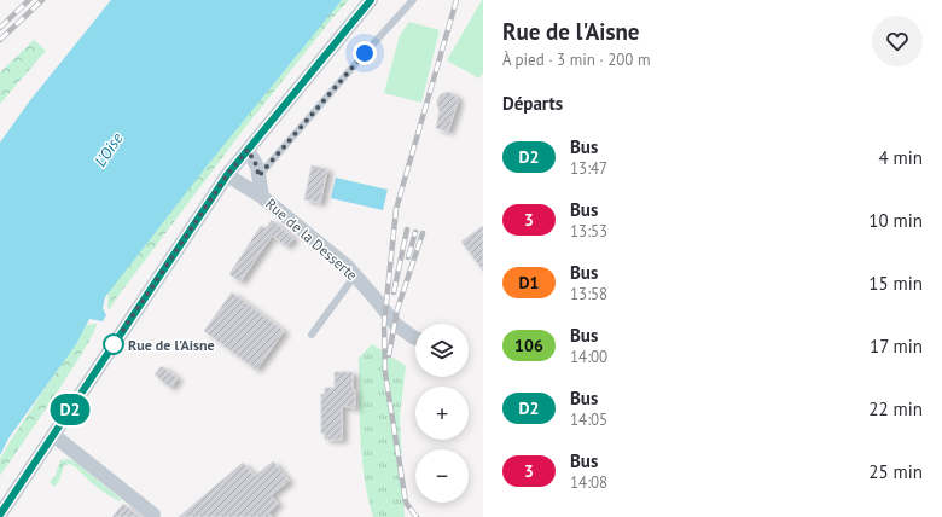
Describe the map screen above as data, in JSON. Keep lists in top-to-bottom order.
{
  "streets": {
    "street": ["Rue de la Desserte"]
  },
  "water": ["L'Oise"],
  "places": ["Rue de l'Aisne"],
  "lines": ["bus line D2"],
  "page": {
    "on_map": "D2",
    "heading": [
      ["Rue de l'Aisne", "À pied · 3 min · 200 m"],
      "Départs"
    ],
    "list": [
      {
        "mark": "D2",
        "name": "Bus",
        "note": "13:47",
        "value": "4 min"
      },
      {
        "mark": "3",
        "name": "Bus",
        "note": "13:53",
        "value": "10 min"
      },
      {
        "mark": "D1",
        "name": "Bus",
        "note": "13:58",
        "value": "15 min"
      },
      {
        "mark": "106",
        "name": "Bus",
        "note": "14:00",
        "value": "17 min"
      },
      {
        "mark": "D2",
        "name": "Bus",
        "note": "14:05",
        "value": "22 min"
      },
      {
        "mark": "3",
        "name": "Bus",
        "note": "14:08",
        "value": "25 min"
      }
    ],
    "map_buttons": ["+", "−"]
  }
}
